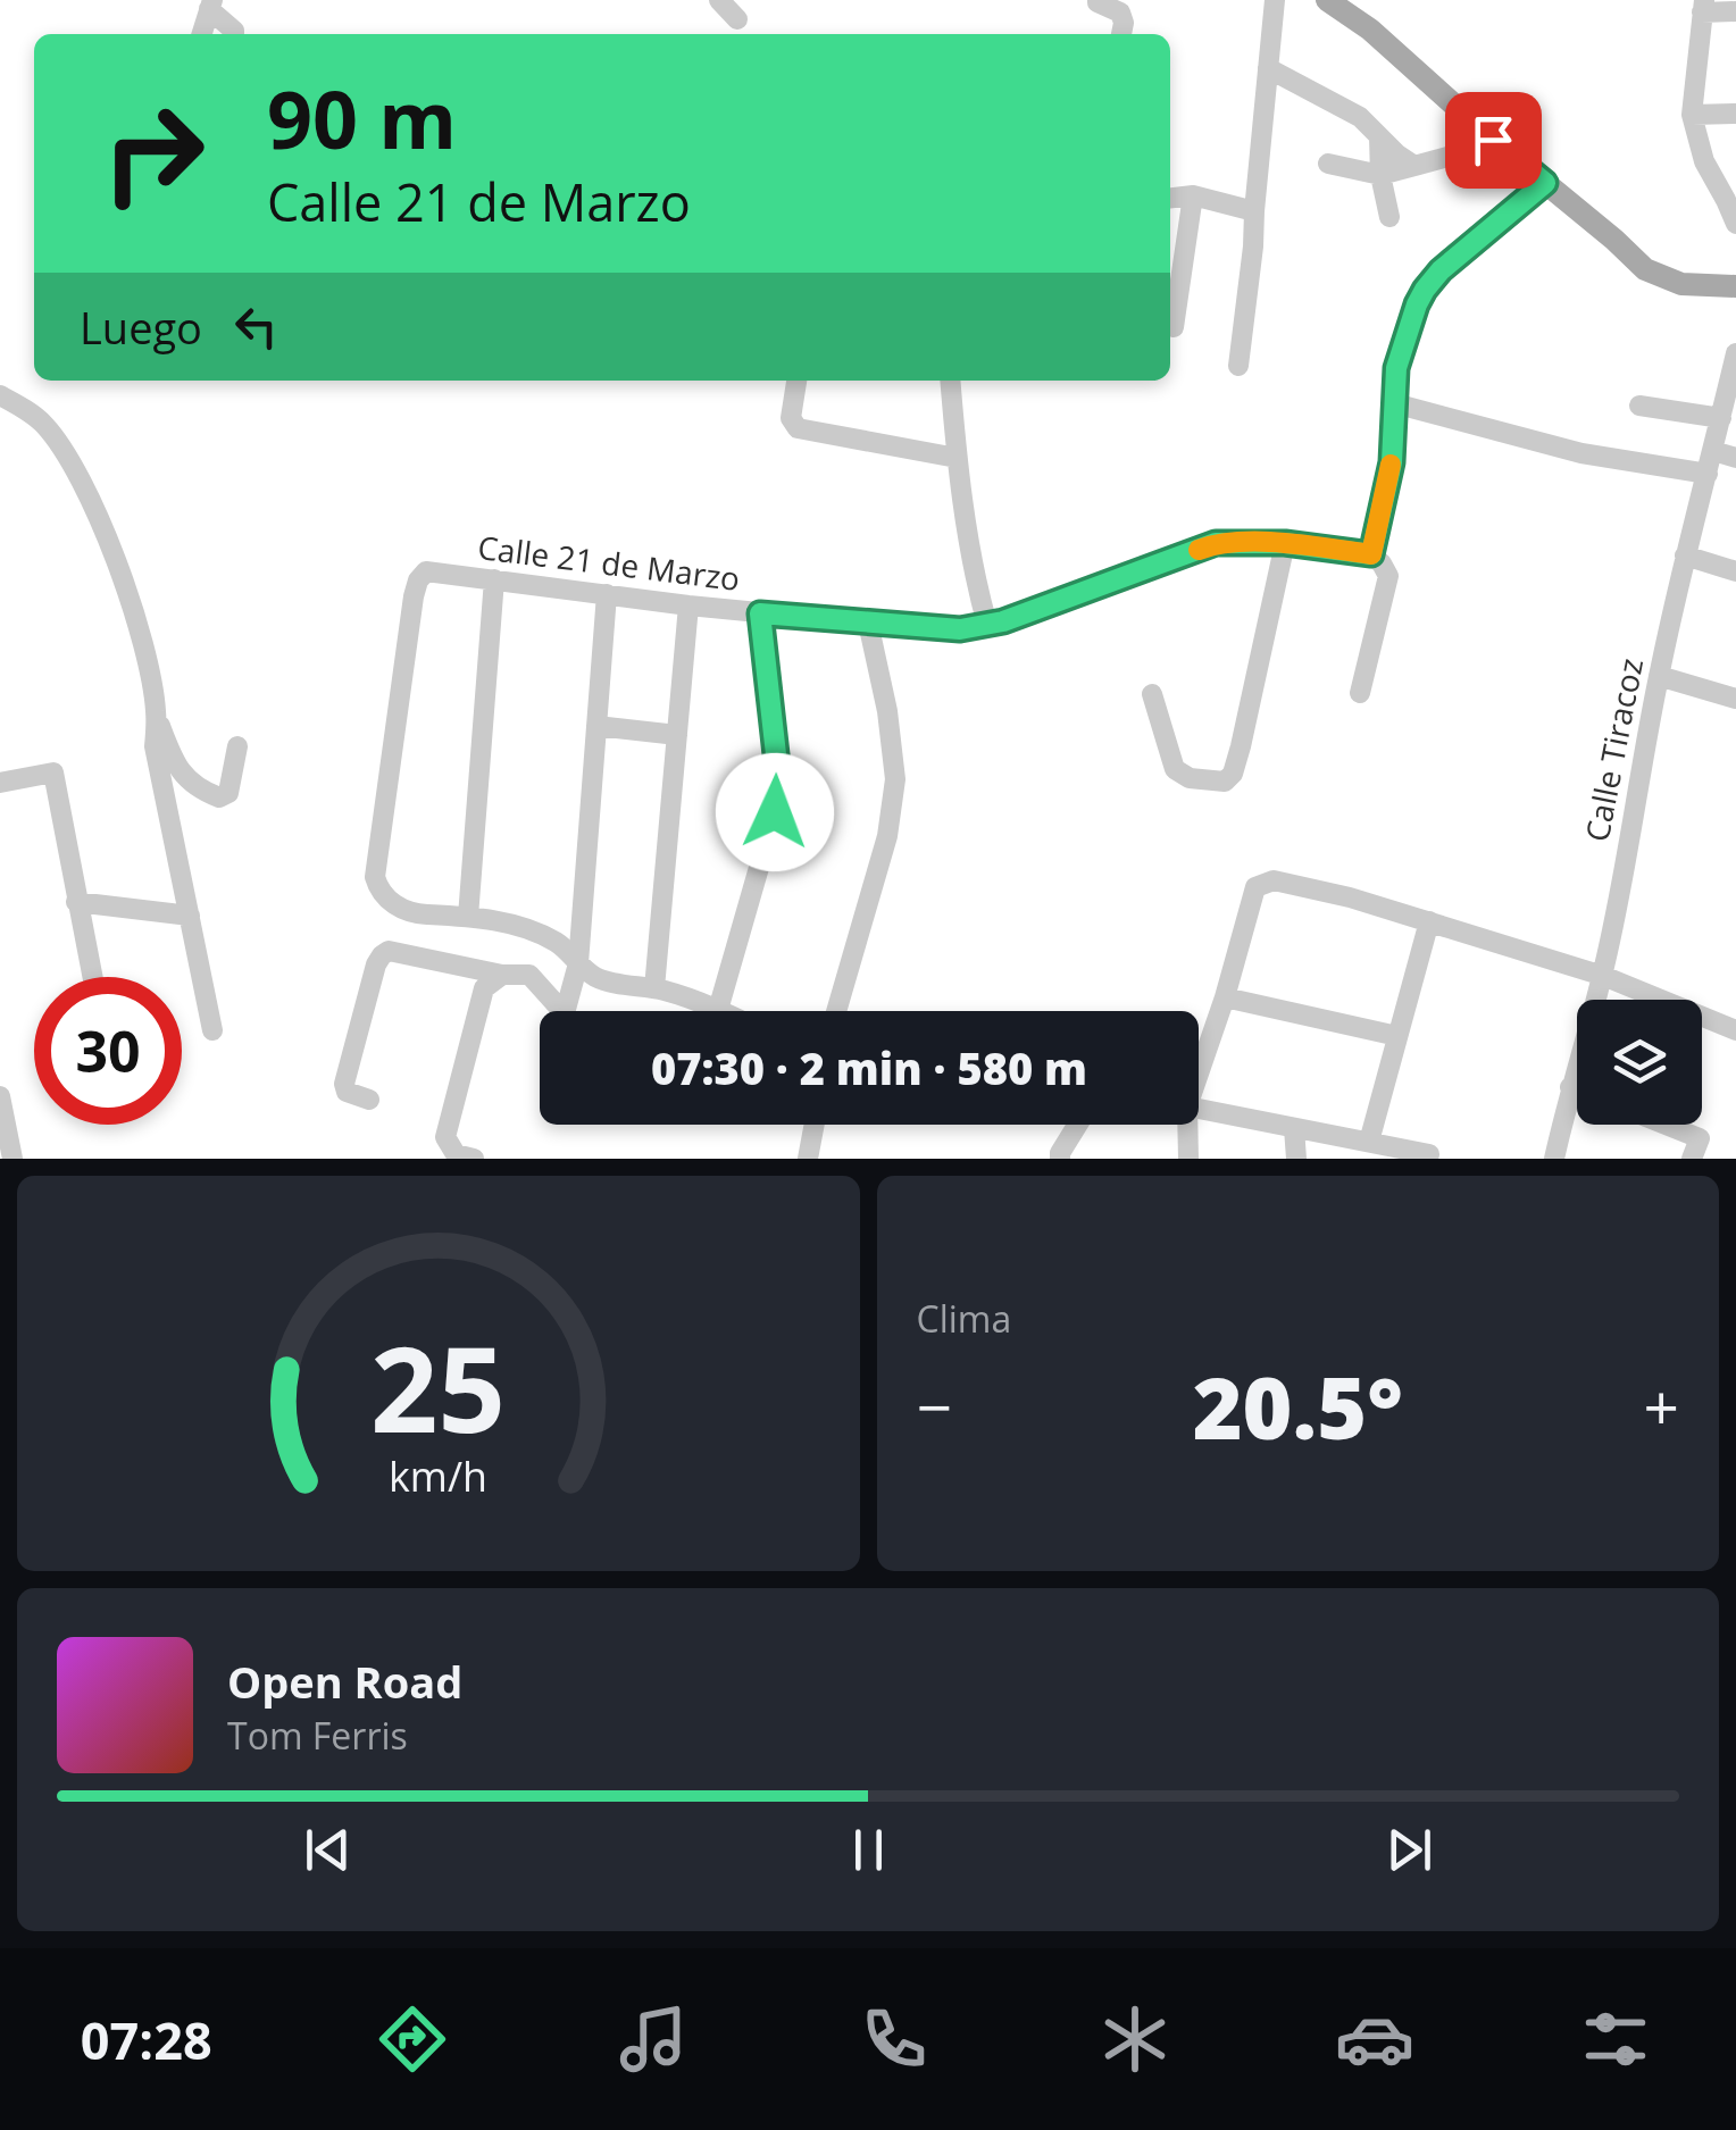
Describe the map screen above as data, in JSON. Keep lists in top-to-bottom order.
{
  "streets": {
    "street": ["Calle 21 de Marzo", "Calle Tiracoz"]
  },
  "page": {
    "turn": ["90 m", "Calle 21 de Marzo"],
    "then": "Luego",
    "limit": "30",
    "trip": "07:30 · 2 min · 580 m",
    "tile": "Clima",
    "heat": ["−", "20.5°", "+"],
    "song": ["Open Road", "Tom Ferris"],
    "tabs": "07:28",
    "gauge": ["25", "km/h"]
  }
}
